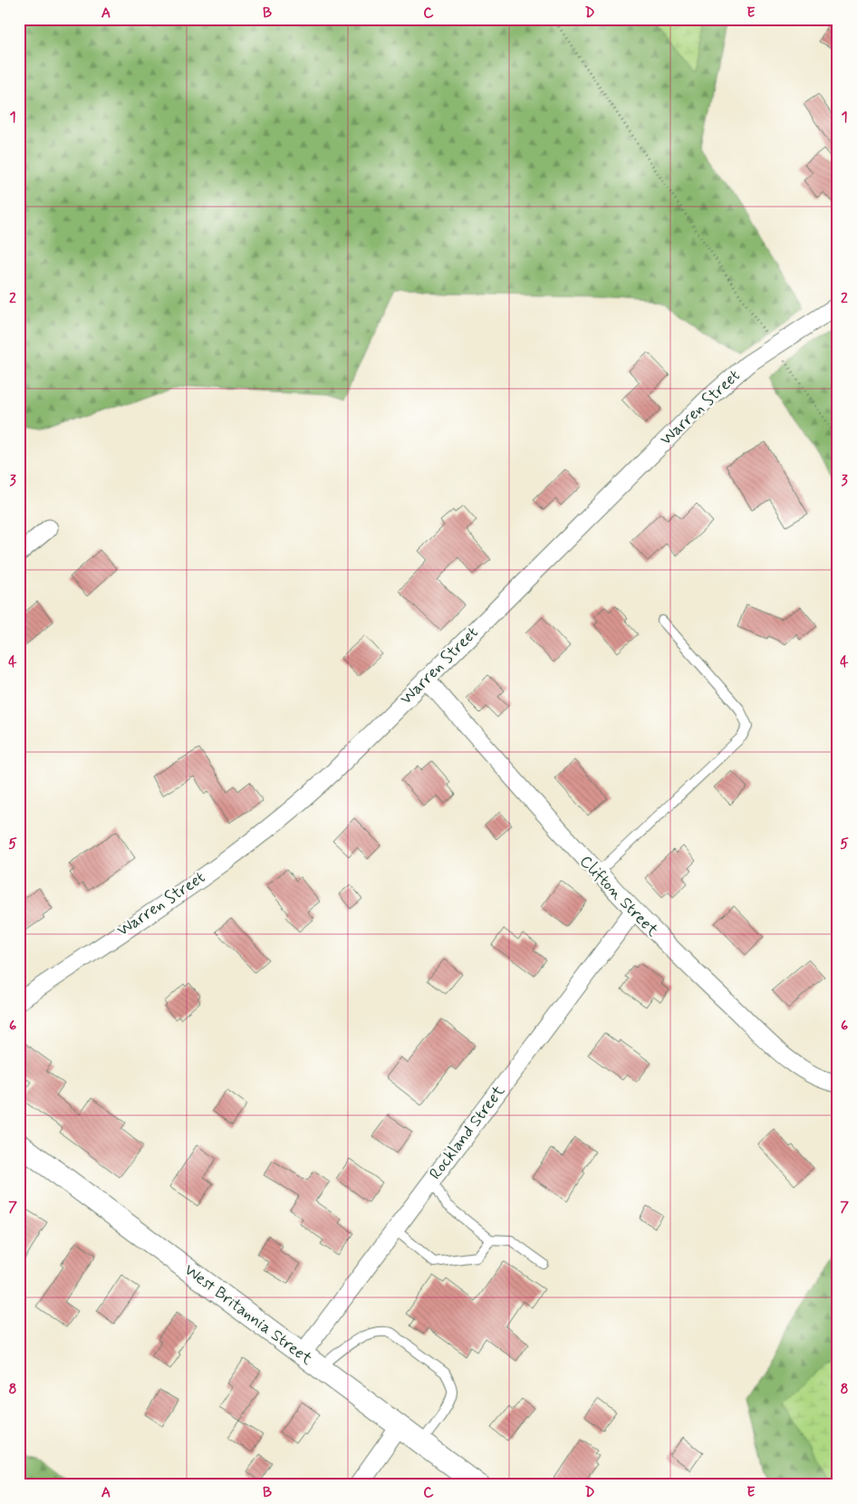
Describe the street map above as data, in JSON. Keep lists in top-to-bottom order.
{
  "streets": {
    "street": [
      "Warren Street",
      "Clifton Street",
      "Rockland Street",
      "West Britannia Street"
    ]
  },
  "crossings": [
    ["Warren Street", "Clifton Street"],
    ["Clifton Street", "Rockland Street"],
    ["Rockland Street", "West Britannia Street"]
  ],
  "grid": {
    "columns": [
      "A",
      "B",
      "C",
      "D",
      "E"
    ],
    "rows": [
      "1",
      "2",
      "3",
      "4",
      "5",
      "6",
      "7",
      "8"
    ]
  }
}
